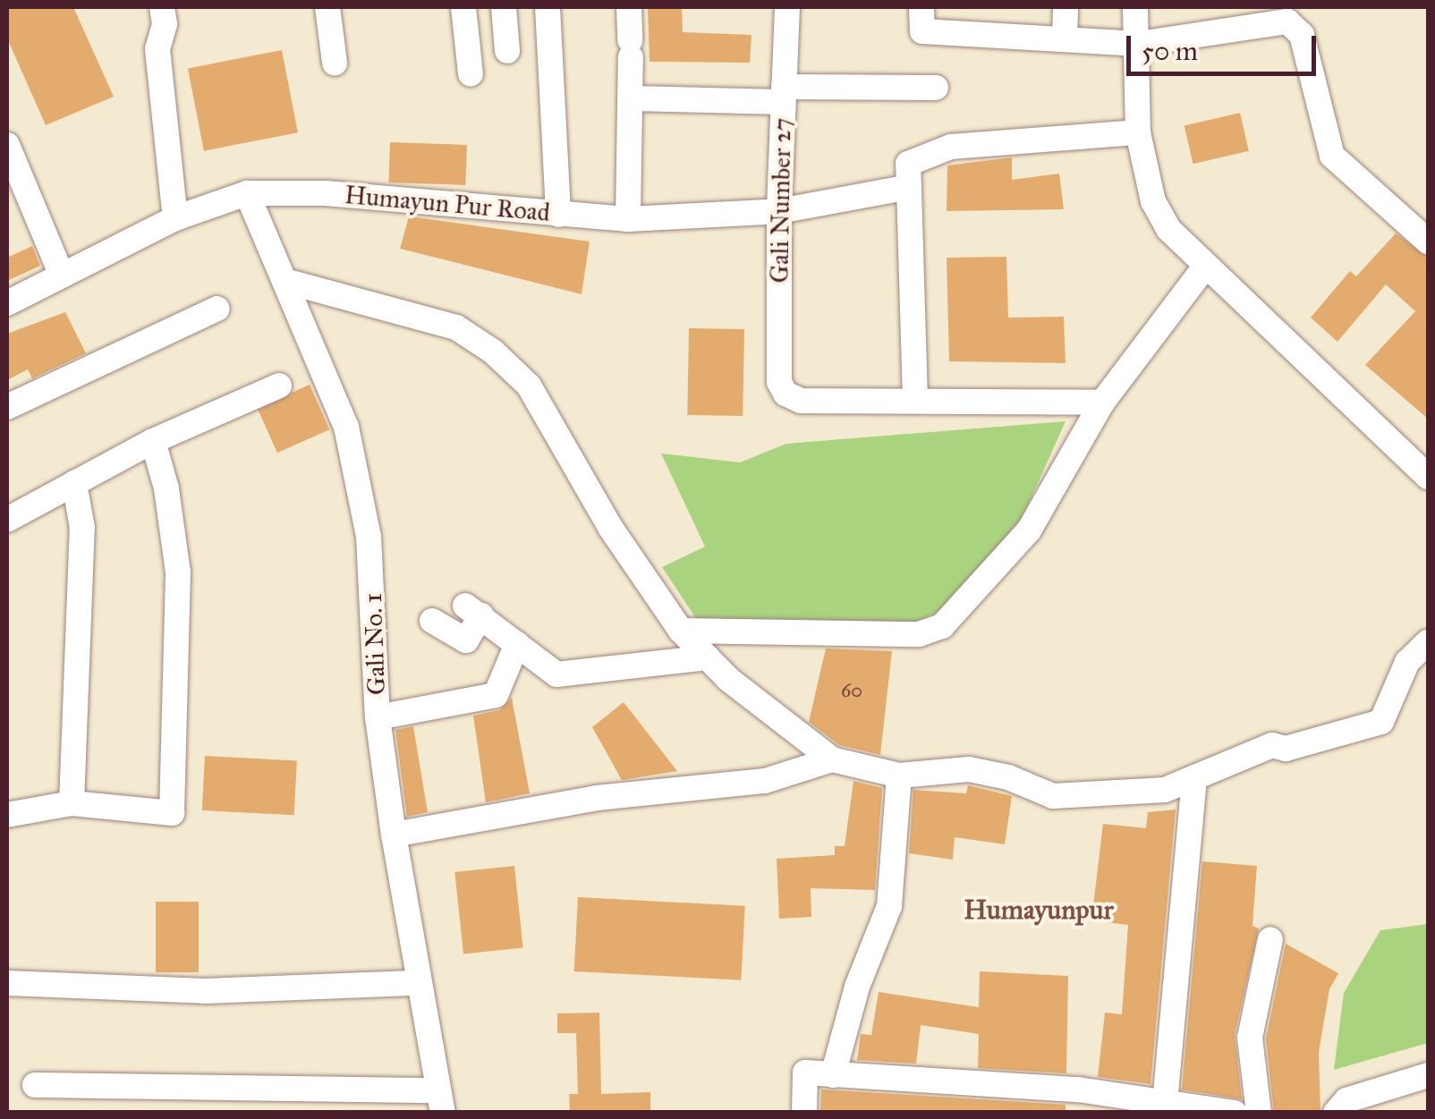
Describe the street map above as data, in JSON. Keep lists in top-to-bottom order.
{
  "streets": {
    "street": ["Gali Number 27", "Humayun Pur Road", "Gali No. 1"]
  },
  "crossings": [
    ["Gali Number 27", "Humayun Pur Road"],
    ["Humayun Pur Road", "Gali No. 1"]
  ],
  "districts": ["Humayunpur"],
  "house_numbers": ["60"],
  "scale_bar": "50 m"
}
